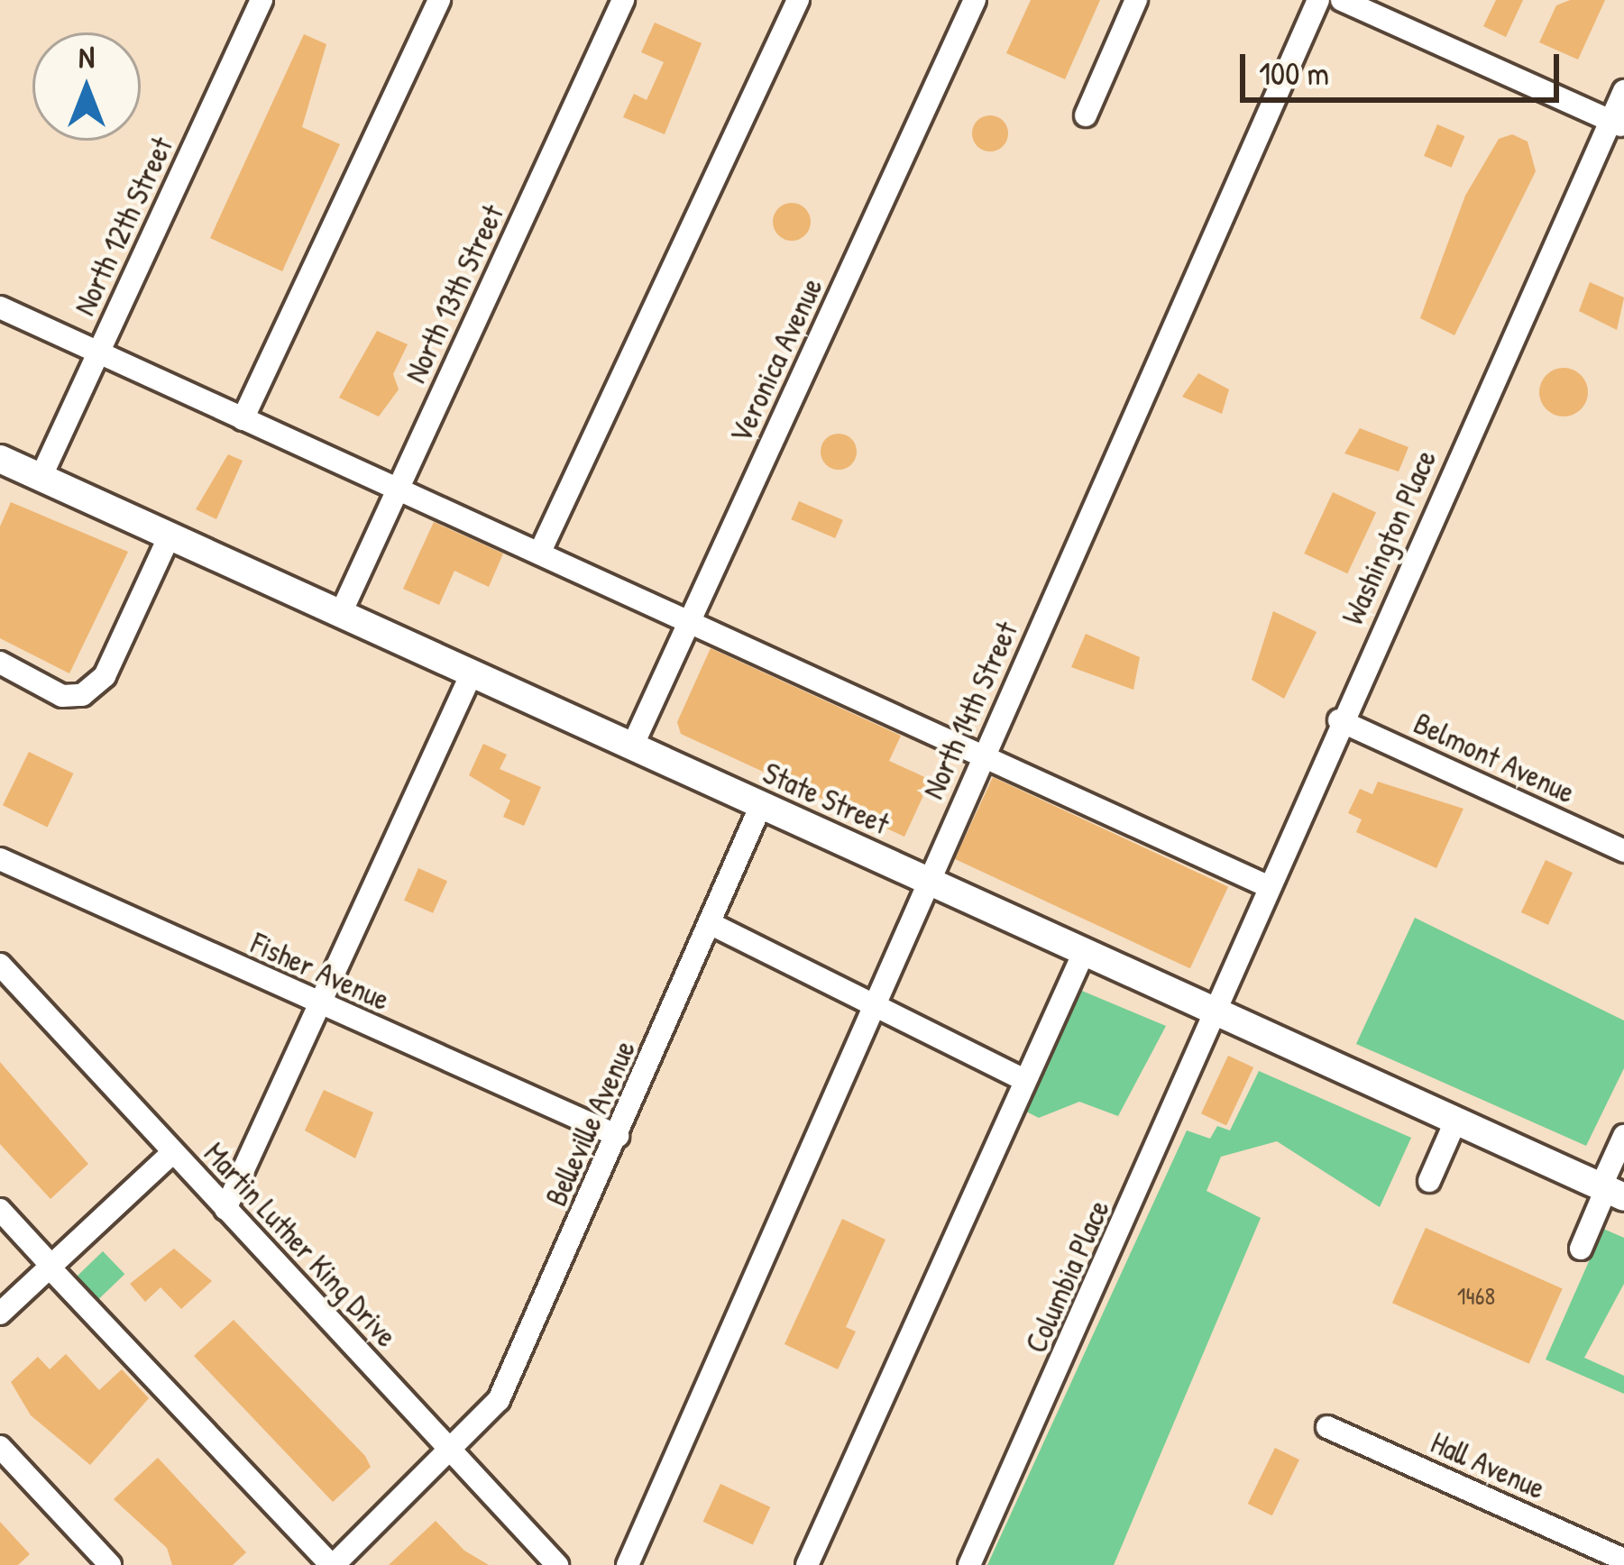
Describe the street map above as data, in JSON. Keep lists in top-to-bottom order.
{
  "streets": {
    "main road": ["State Street"],
    "street": [
      "North 12th Street",
      "North 13th Street",
      "Veronica Avenue",
      "Washington Place",
      "North 14th Street",
      "Belmont Avenue",
      "Fisher Avenue",
      "Belleville Avenue",
      "Martin Luther King Drive",
      "Columbia Place",
      "Hall Avenue"
    ]
  },
  "crossings": [
    ["North 12th Street", "State Street"],
    ["North 13th Street", "State Street"],
    ["Veronica Avenue", "State Street"],
    ["Washington Place", "Belmont Avenue"],
    ["Washington Place", "State Street"],
    ["Washington Place", "Columbia Place"],
    ["North 14th Street", "State Street"],
    ["State Street", "Belleville Avenue"],
    ["State Street", "Columbia Place"],
    ["Fisher Avenue", "Belleville Avenue"],
    ["Belleville Avenue", "Martin Luther King Drive"]
  ],
  "house_numbers": ["1468"],
  "scale_bar": "100 m",
  "north": "top"
}
